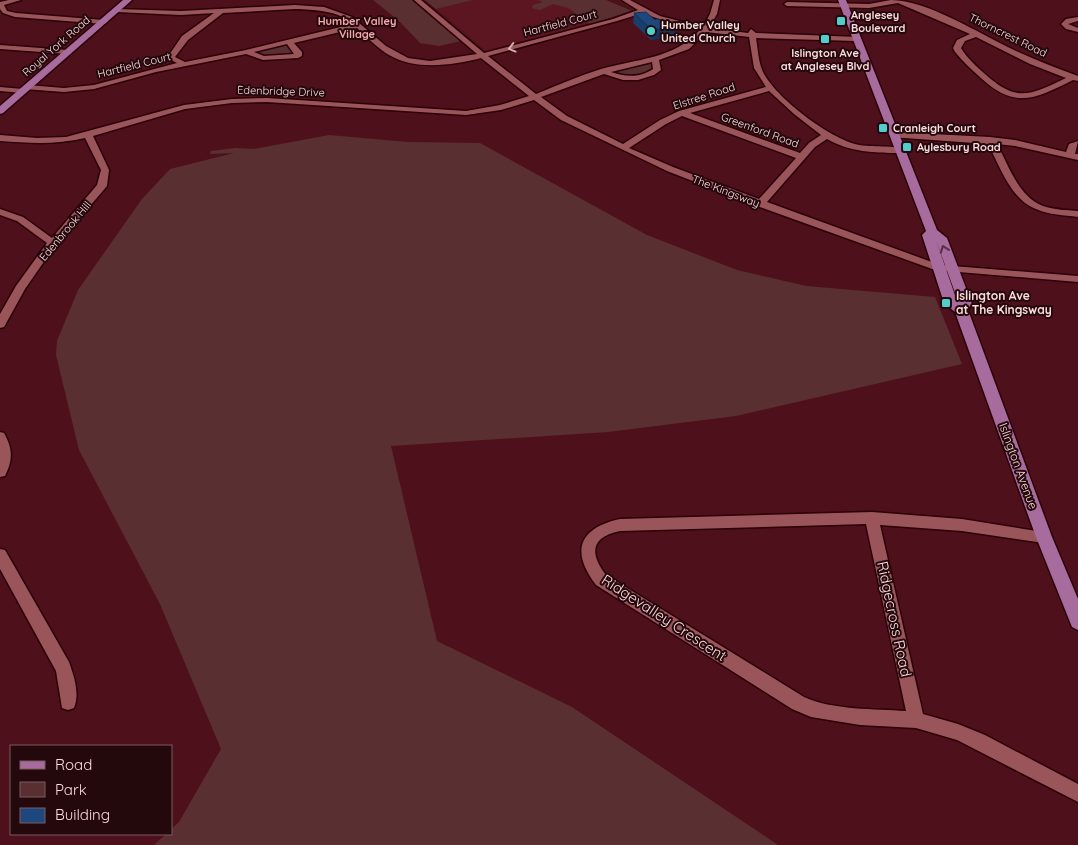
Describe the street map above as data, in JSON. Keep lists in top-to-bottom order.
{
  "streets": {
    "main road": ["Royal York Road", "Islington Avenue"],
    "street": [
      "Hartfield Court",
      "Thorncrest Road",
      "Edenbridge Drive",
      "Elstree Road",
      "Greenford Road",
      "The Kingsway",
      "Edenbrook Hill",
      "Ridgevalley Crescent",
      "Ridgecross Road"
    ]
  },
  "crossings": [
    ["Hartfield Court", "Royal York Road"],
    ["Hartfield Court", "The Kingsway"],
    ["Thorncrest Road", "Islington Avenue"],
    ["Edenbridge Drive", "The Kingsway"],
    ["Edenbridge Drive", "Edenbrook Hill"],
    ["Elstree Road", "Greenford Road"],
    ["Elstree Road", "The Kingsway"],
    ["The Kingsway", "Islington Avenue"],
    ["Islington Avenue", "Ridgevalley Crescent"],
    ["Ridgevalley Crescent", "Ridgecross Road"]
  ],
  "districts": ["Humber Valley Village"],
  "places": {
    "transit": [
      "Anglesey Boulevard",
      "Islington Ave at Anglesey Blvd",
      "Cranleigh Court",
      "Aylesbury Road",
      "Islington Ave at The Kingsway"
    ],
    "other": ["Humber Valley United Church"]
  },
  "legend": ["Road", "Park", "Building"]
}
